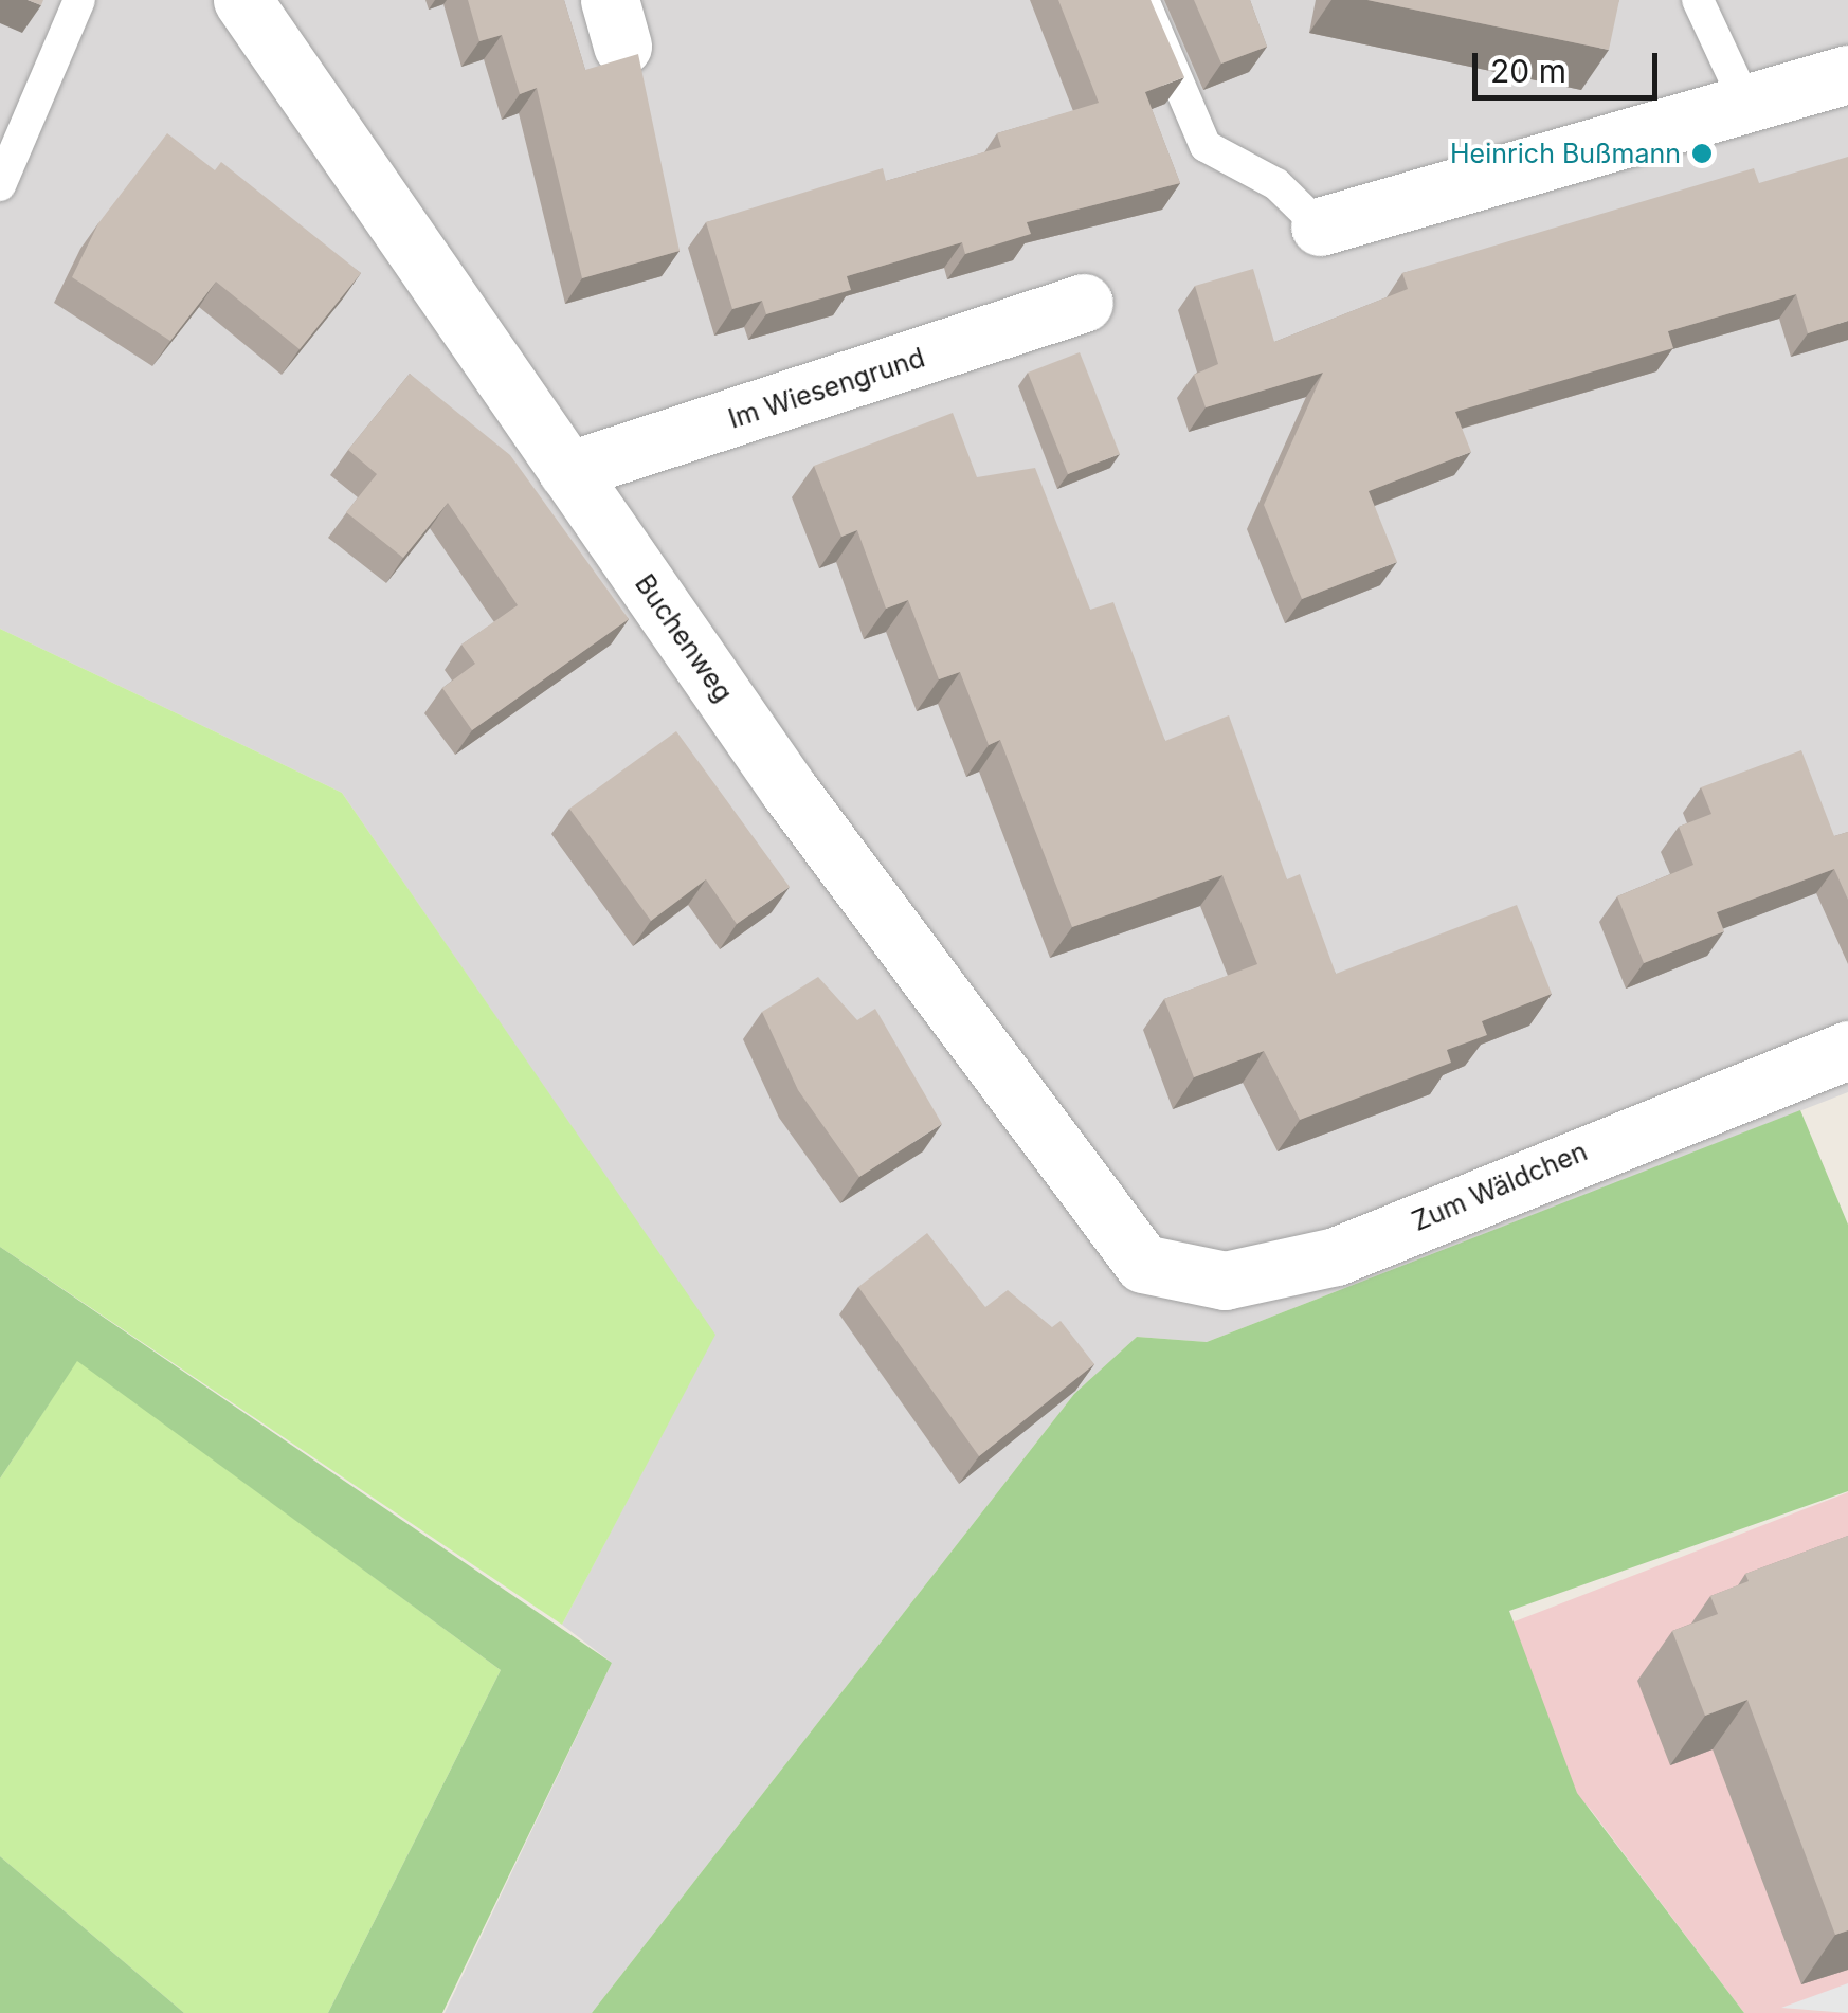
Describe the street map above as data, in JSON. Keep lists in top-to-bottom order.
{
  "streets": {
    "street": ["Im Wiesengrund", "Buchenweg", "Zum Wäldchen"]
  },
  "crossings": [
    ["Im Wiesengrund", "Buchenweg"],
    ["Buchenweg", "Zum Wäldchen"]
  ],
  "places": ["Heinrich Bußmann"],
  "scale_bar": "20 m"
}
